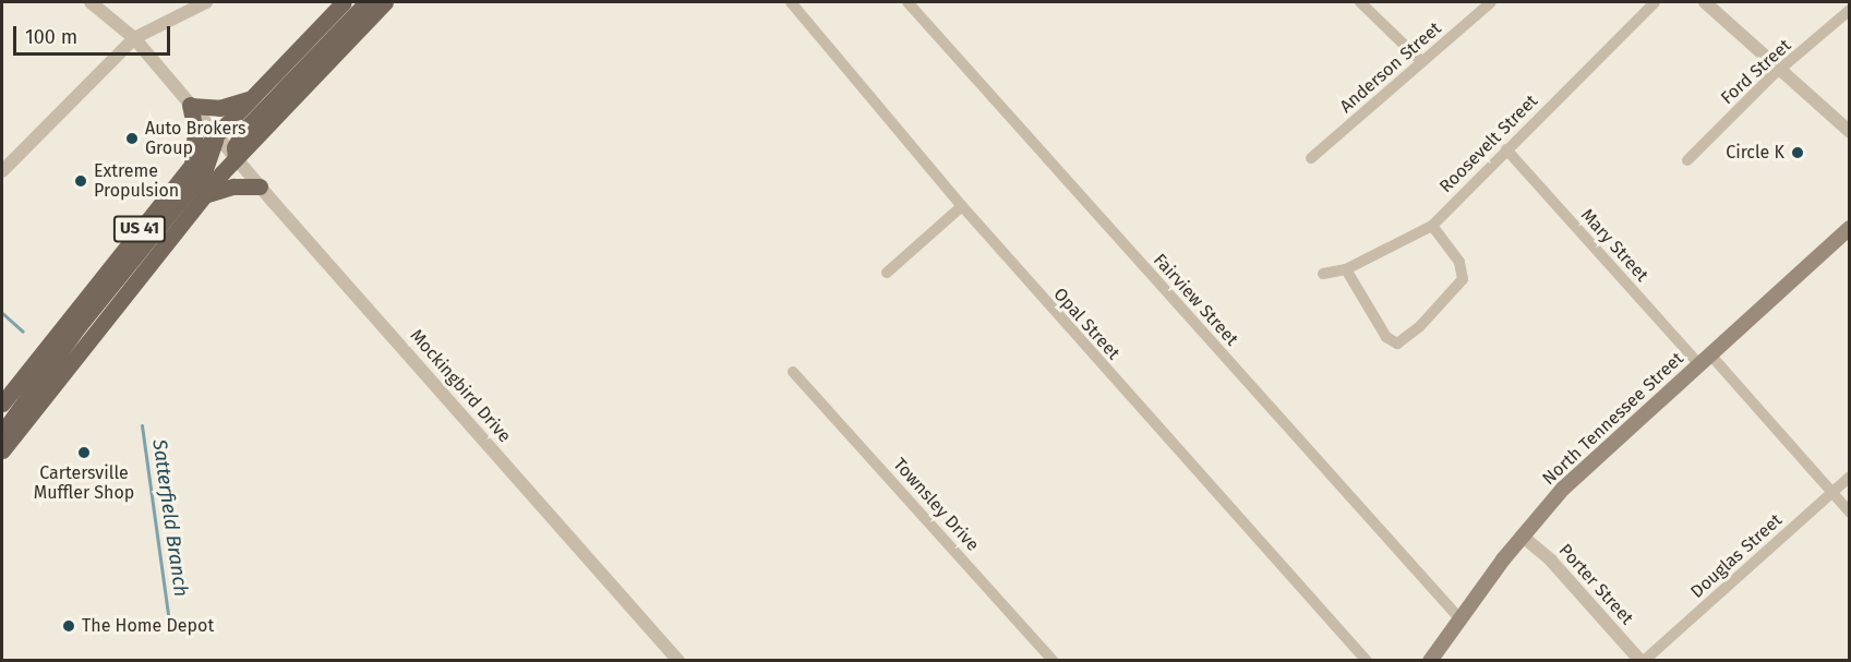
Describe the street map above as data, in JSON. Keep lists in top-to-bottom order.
{
  "streets": {
    "main road": ["US 41", "North Tennessee Street"],
    "street": [
      "Anderson Street",
      "Ford Street",
      "Roosevelt Street",
      "Mary Street",
      "Fairview Street",
      "Opal Street",
      "Mockingbird Drive",
      "Townsley Drive",
      "Douglas Street",
      "Porter Street"
    ]
  },
  "crossings": [
    ["Roosevelt Street", "Mary Street"],
    ["US 41", "Mockingbird Drive"],
    ["Mary Street", "North Tennessee Street"],
    ["Mary Street", "Douglas Street"],
    ["Fairview Street", "North Tennessee Street"],
    ["North Tennessee Street", "Porter Street"],
    ["Douglas Street", "Porter Street"]
  ],
  "water": ["Satterfield Branch"],
  "places": [
    "Auto Brokers Group",
    "Circle K",
    "Extreme Propulsion",
    "Cartersville Muffler Shop",
    "The Home Depot"
  ],
  "scale_bar": "100 m"
}
